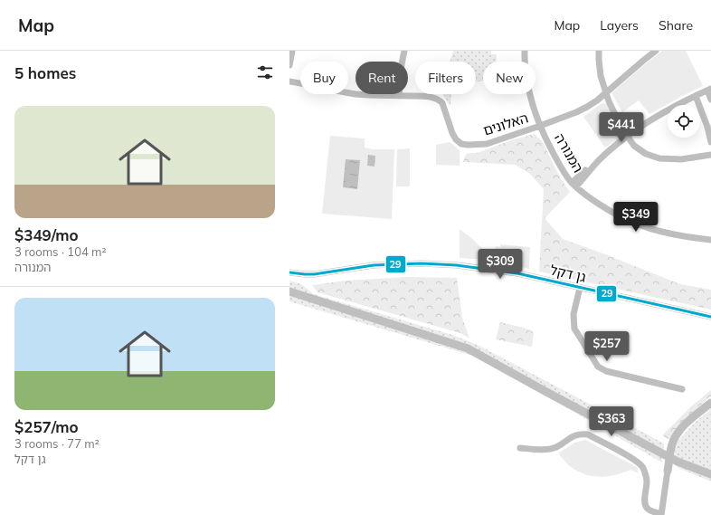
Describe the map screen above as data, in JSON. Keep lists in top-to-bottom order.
{
  "streets": {
    "street": ["האלונים", "המנורה", "גן דקל"]
  },
  "crossings": [
    ["האלונים", "המנורה"]
  ],
  "lines": ["transit line 29"],
  "page": {
    "header": "Map",
    "nav": ["Map", "Layers", "Share"],
    "heading": "5 homes",
    "chip": [
      "Buy",
      "Rent",
      "Filters",
      "New"
    ],
    "list": [
      {
        "name": "$349/mo",
        "note": "3 rooms · 104 m² · המנורה"
      },
      {
        "name": "$257/mo",
        "note": "3 rooms · 77 m² · גן דקל"
      }
    ],
    "price": [
      "$441",
      "$349",
      "$309",
      "$257",
      "$363"
    ]
  }
}
